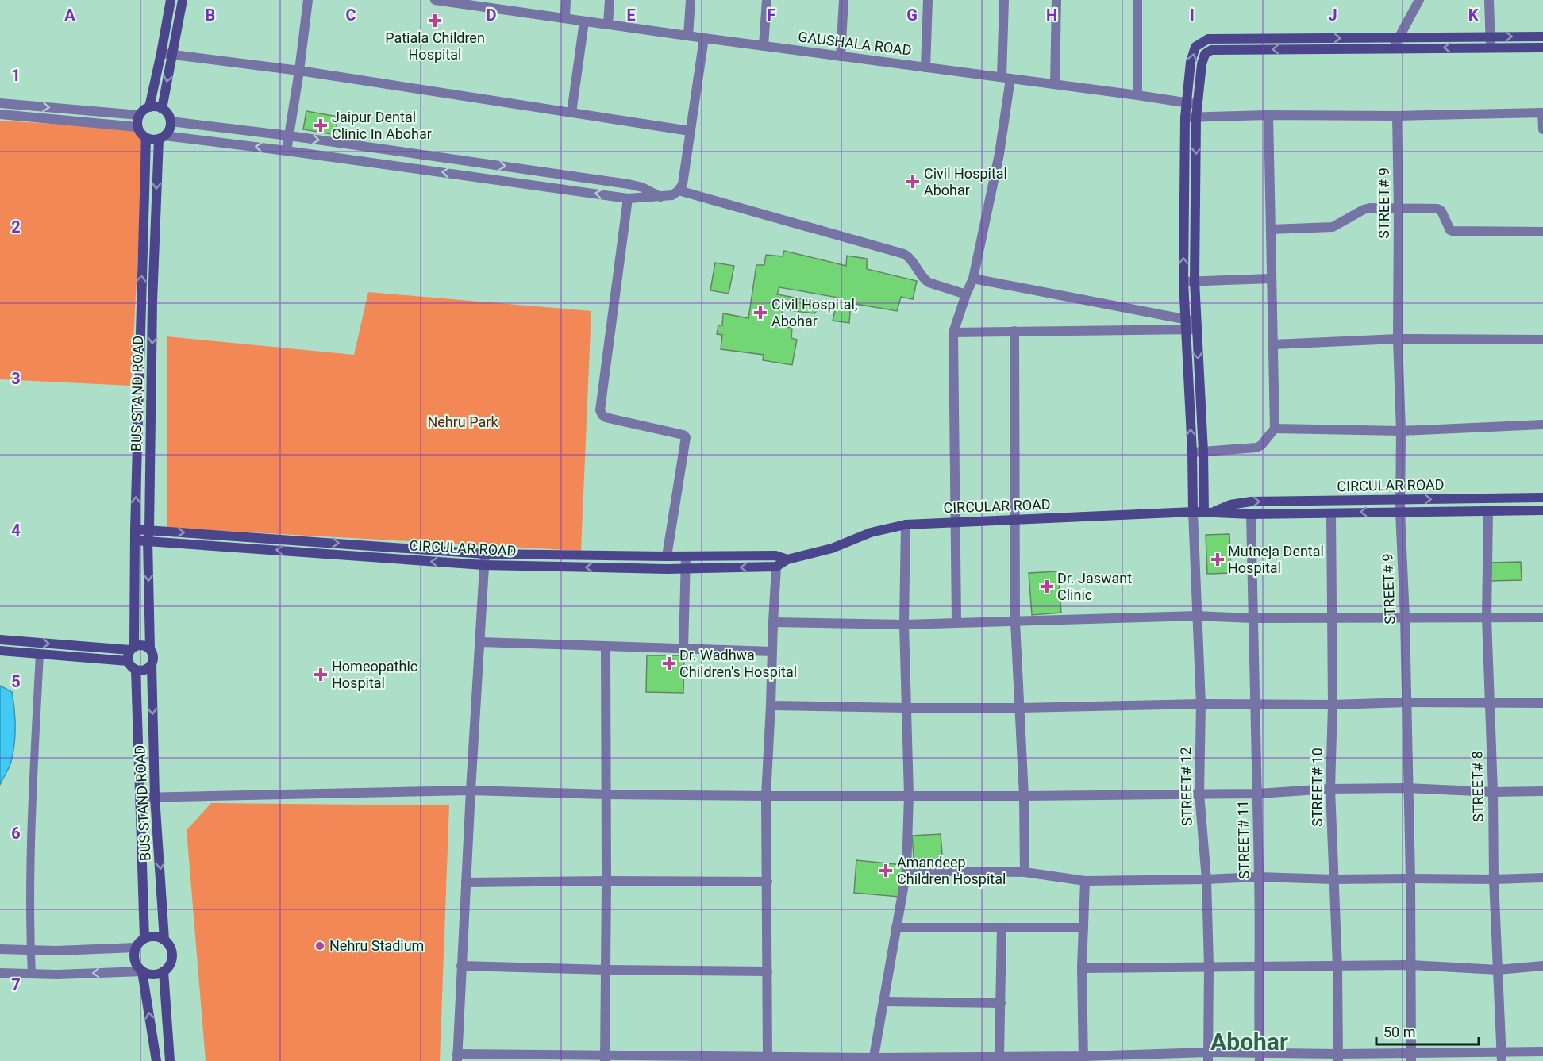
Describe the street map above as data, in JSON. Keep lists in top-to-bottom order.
{
  "streets": {
    "main road": ["BUS STAND ROAD", "CIRCULAR ROAD"],
    "street": [
      "GAUSHALA ROAD",
      "STREET# 9",
      "STREET# 12",
      "STREET# 8",
      "STREET# 10",
      "STREET# 11"
    ]
  },
  "crossings": [
    ["STREET# 9", "CIRCULAR ROAD"],
    ["BUS STAND ROAD", "CIRCULAR ROAD"],
    ["CIRCULAR ROAD", "STREET# 12"],
    ["CIRCULAR ROAD", "STREET# 8"],
    ["CIRCULAR ROAD", "STREET# 10"],
    ["CIRCULAR ROAD", "STREET# 11"]
  ],
  "districts": ["Abohar"],
  "parks": ["Nehru Park"],
  "places": {
    "health": [
      "Patiala Children Hospital",
      "Jaipur Dental Clinic In Abohar",
      "Civil Hospital Abohar",
      "Civil Hospital, Abohar",
      "Mutneja Dental Hospital",
      "Dr. Jaswant Clinic",
      "Dr. Wadhwa Children's Hospital",
      "Homeopathic Hospital",
      "Amandeep Children Hospital"
    ],
    "other": ["Nehru Stadium"]
  },
  "scale_bar": "50 m",
  "grid": {
    "columns": [
      "A",
      "B",
      "C",
      "D",
      "E",
      "F",
      "G",
      "H",
      "I",
      "J",
      "K"
    ],
    "rows": [
      "1",
      "2",
      "3",
      "4",
      "5",
      "6",
      "7"
    ]
  }
}
